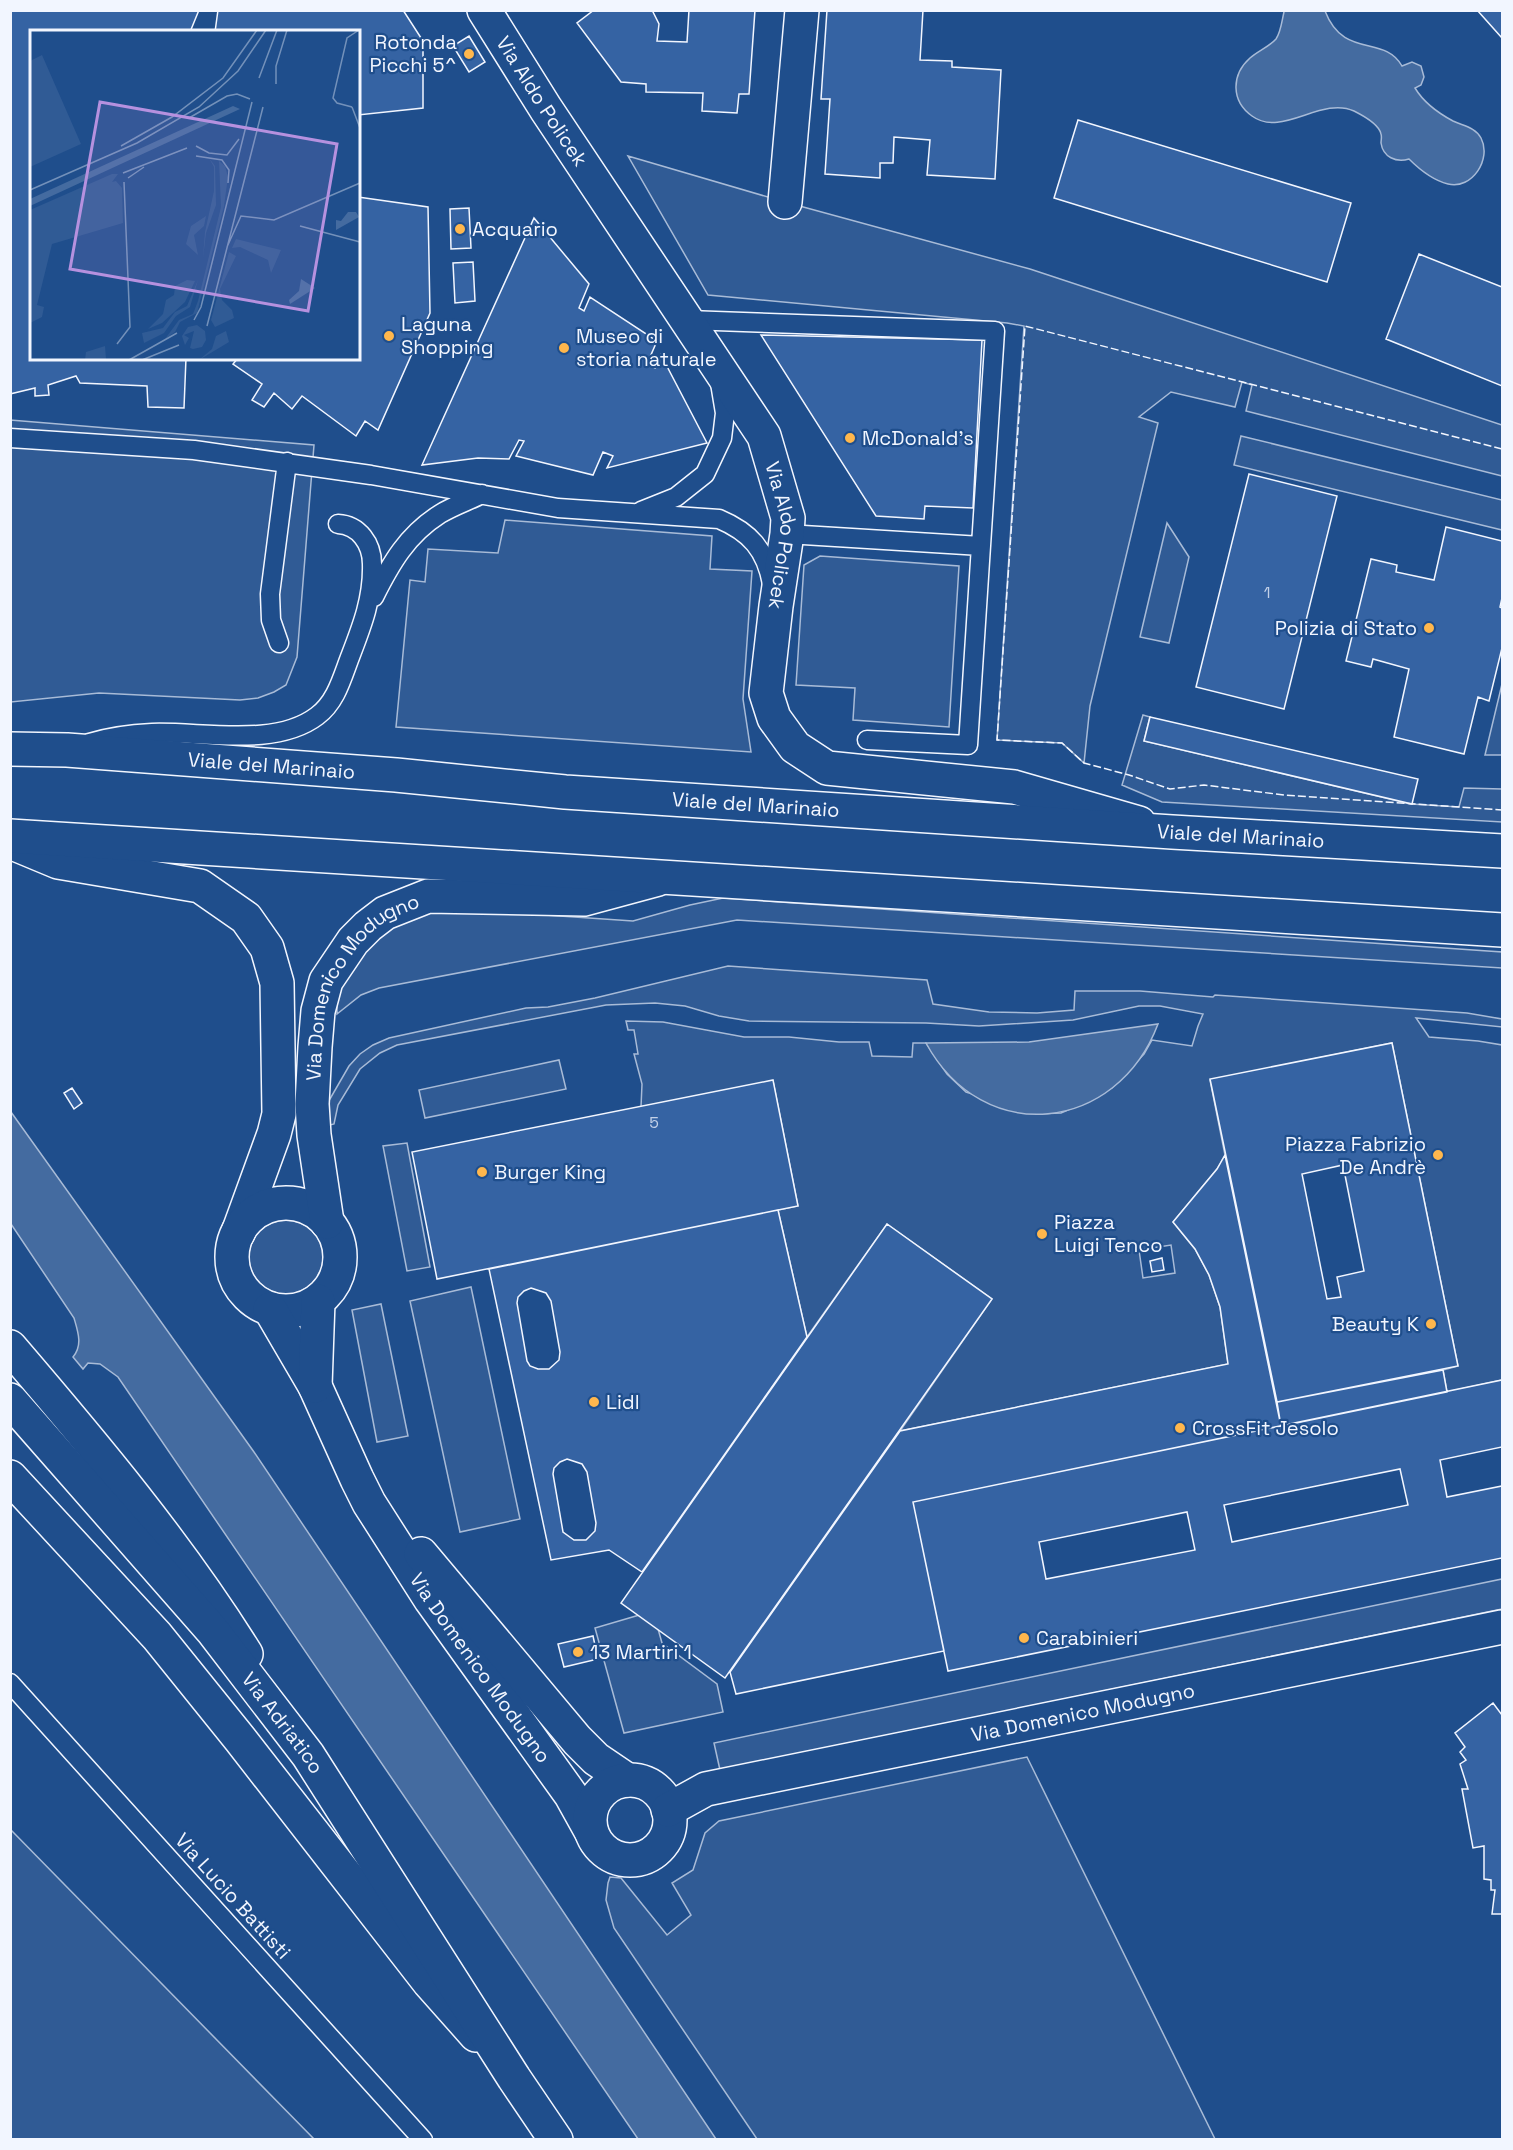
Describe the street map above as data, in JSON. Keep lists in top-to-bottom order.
{
  "streets": {
    "street": [
      "Via Aldo Policek",
      "Viale del Marinaio",
      "Via Domenico Modugno",
      "Via Adriatico"
    ],
    "lane": ["Via Lucio Battisti"]
  },
  "crossings": [
    ["Via Aldo Policek", "Viale del Marinaio"]
  ],
  "places": [
    "Rotonda Picchi 5^",
    "Acquario",
    "Laguna Shopping",
    "Museo di storia naturale",
    "McDonald's",
    "Polizia di Stato",
    "Piazza Fabrizio De Andrè",
    "Burger King",
    "Piazza Luigi Tenco",
    "Beauty K",
    "Lidl",
    "CrossFit Jesolo",
    "Carabinieri",
    "13 Martiri 1"
  ],
  "house_numbers": ["1", "5"]
}
